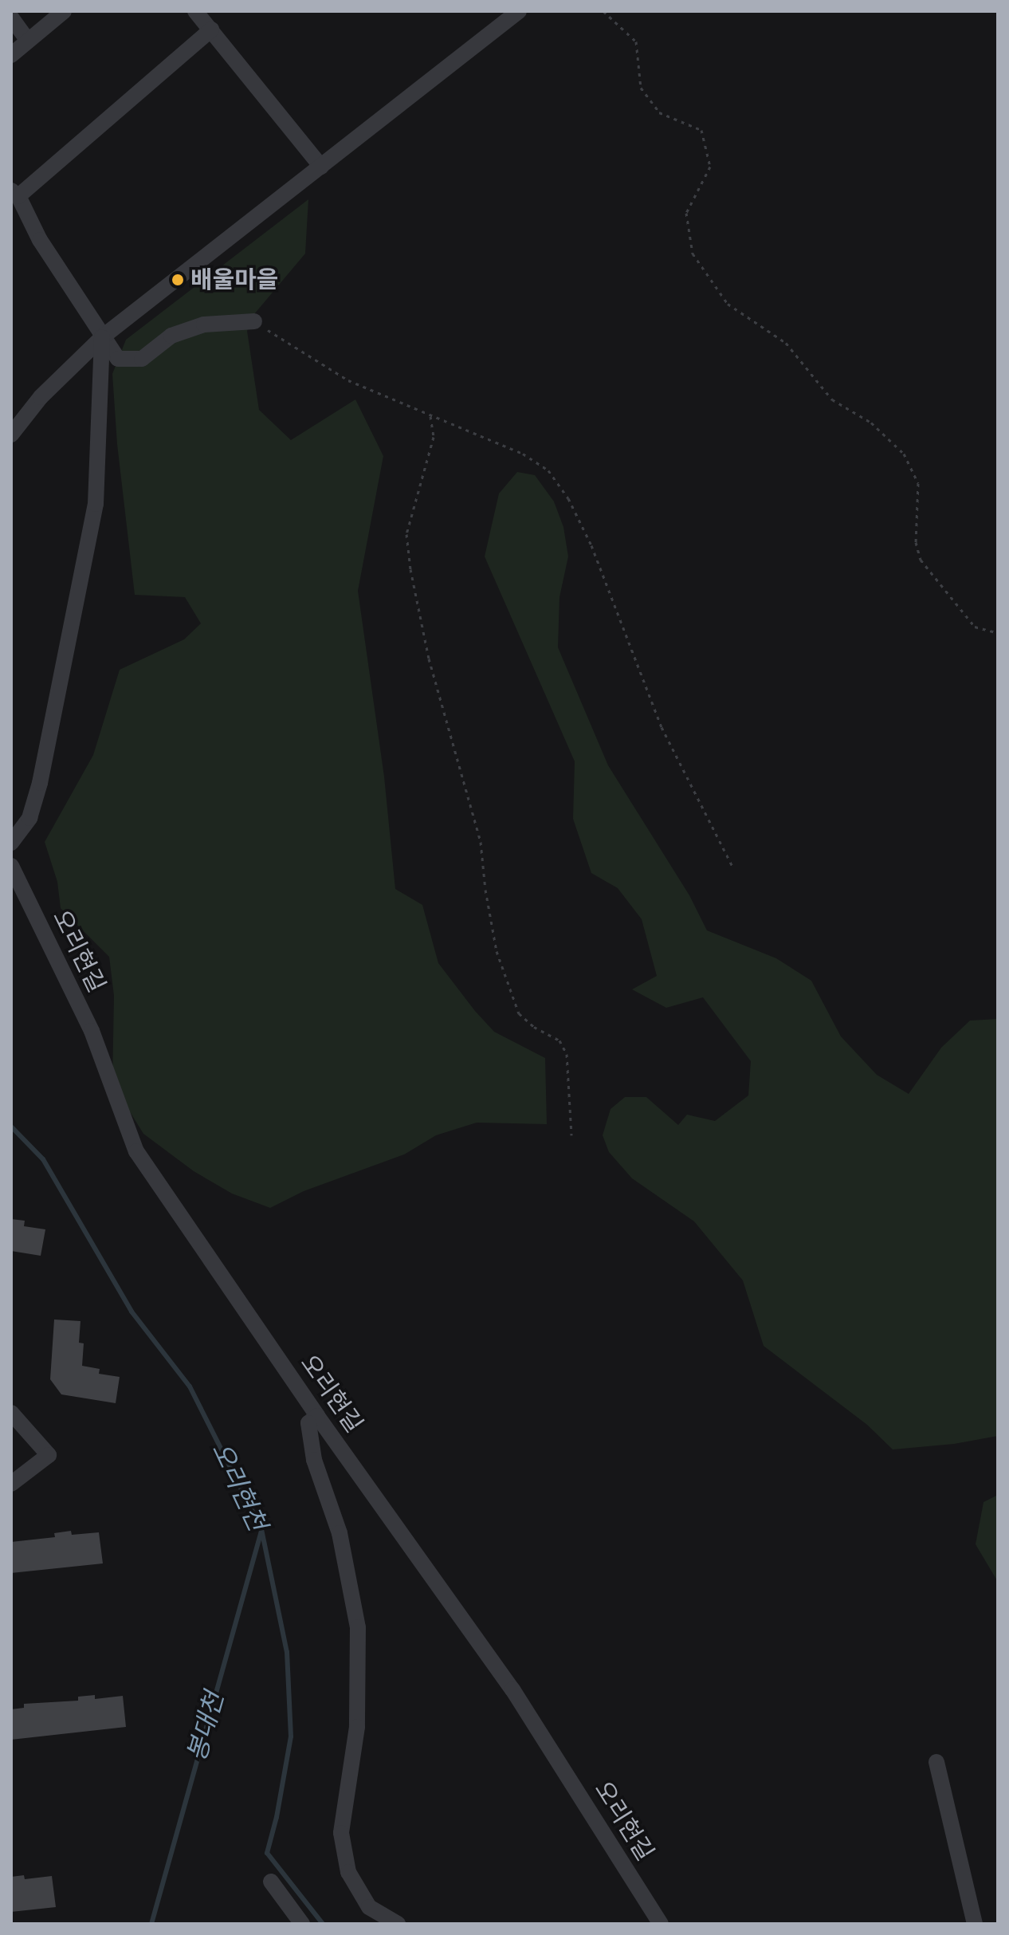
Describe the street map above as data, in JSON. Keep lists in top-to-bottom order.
{
  "streets": {
    "street": ["오리현길"]
  },
  "water": ["오리현천", "봉대천"],
  "places": ["배울마을"]
}
